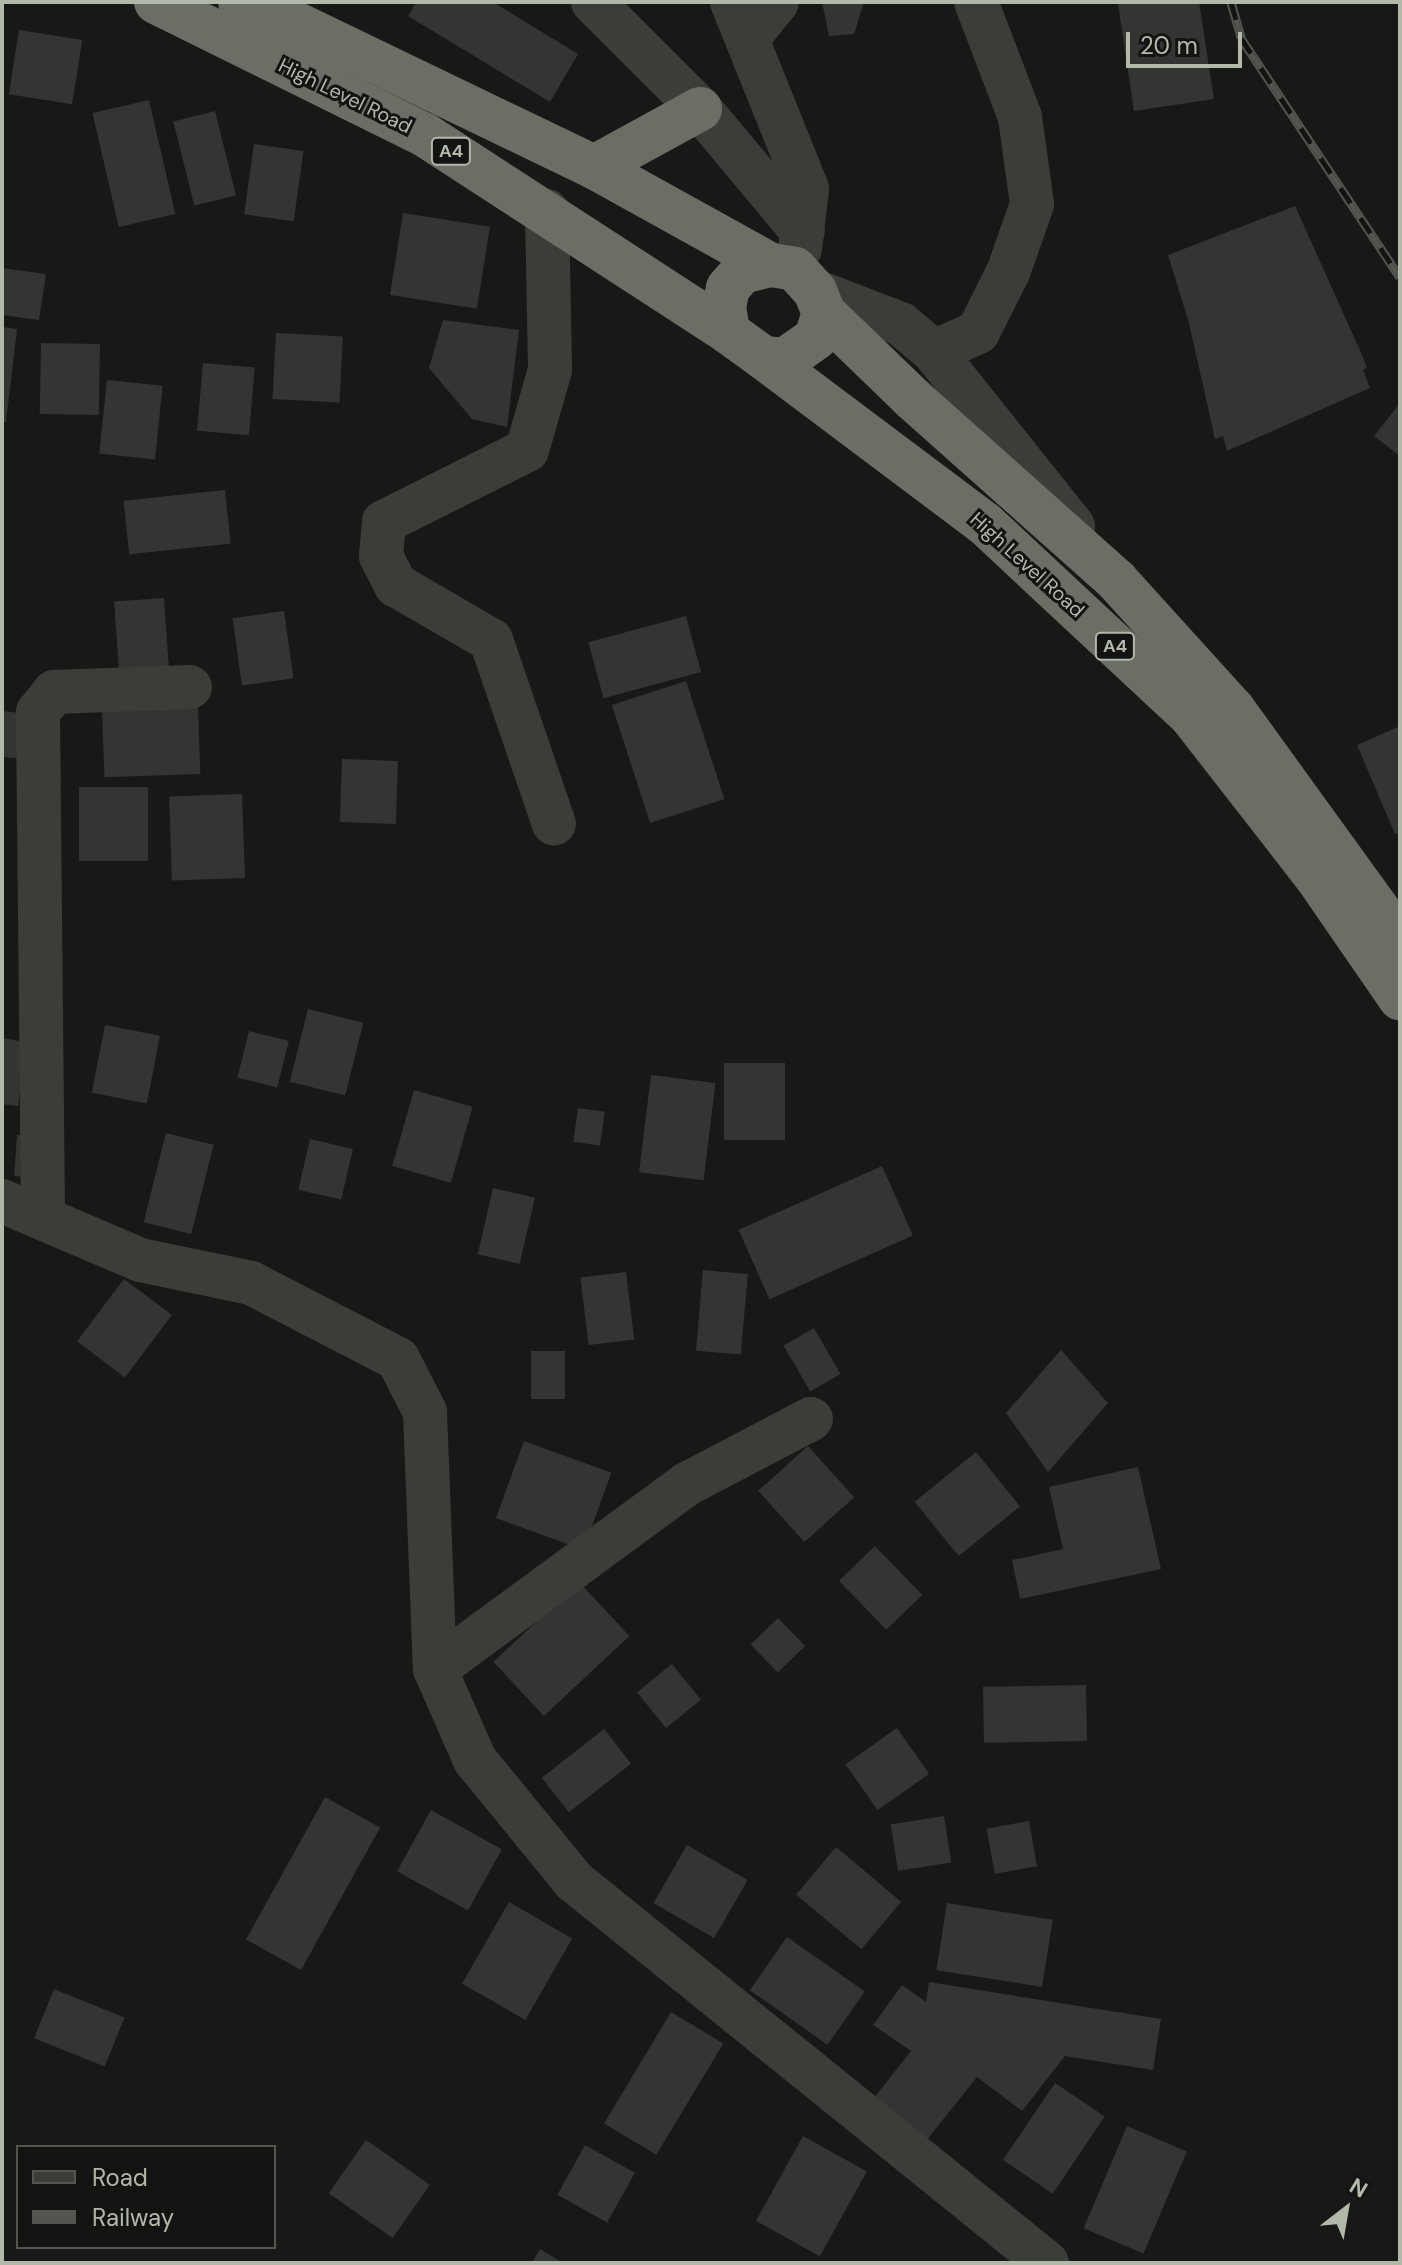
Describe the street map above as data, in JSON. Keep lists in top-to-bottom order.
{
  "streets": {
    "highway": ["High Level Road", "A4"]
  },
  "crossings": [
    ["High Level Road", "A4"]
  ],
  "legend": ["Road", "Railway"],
  "scale_bar": "20 m",
  "north": "top right"
}
